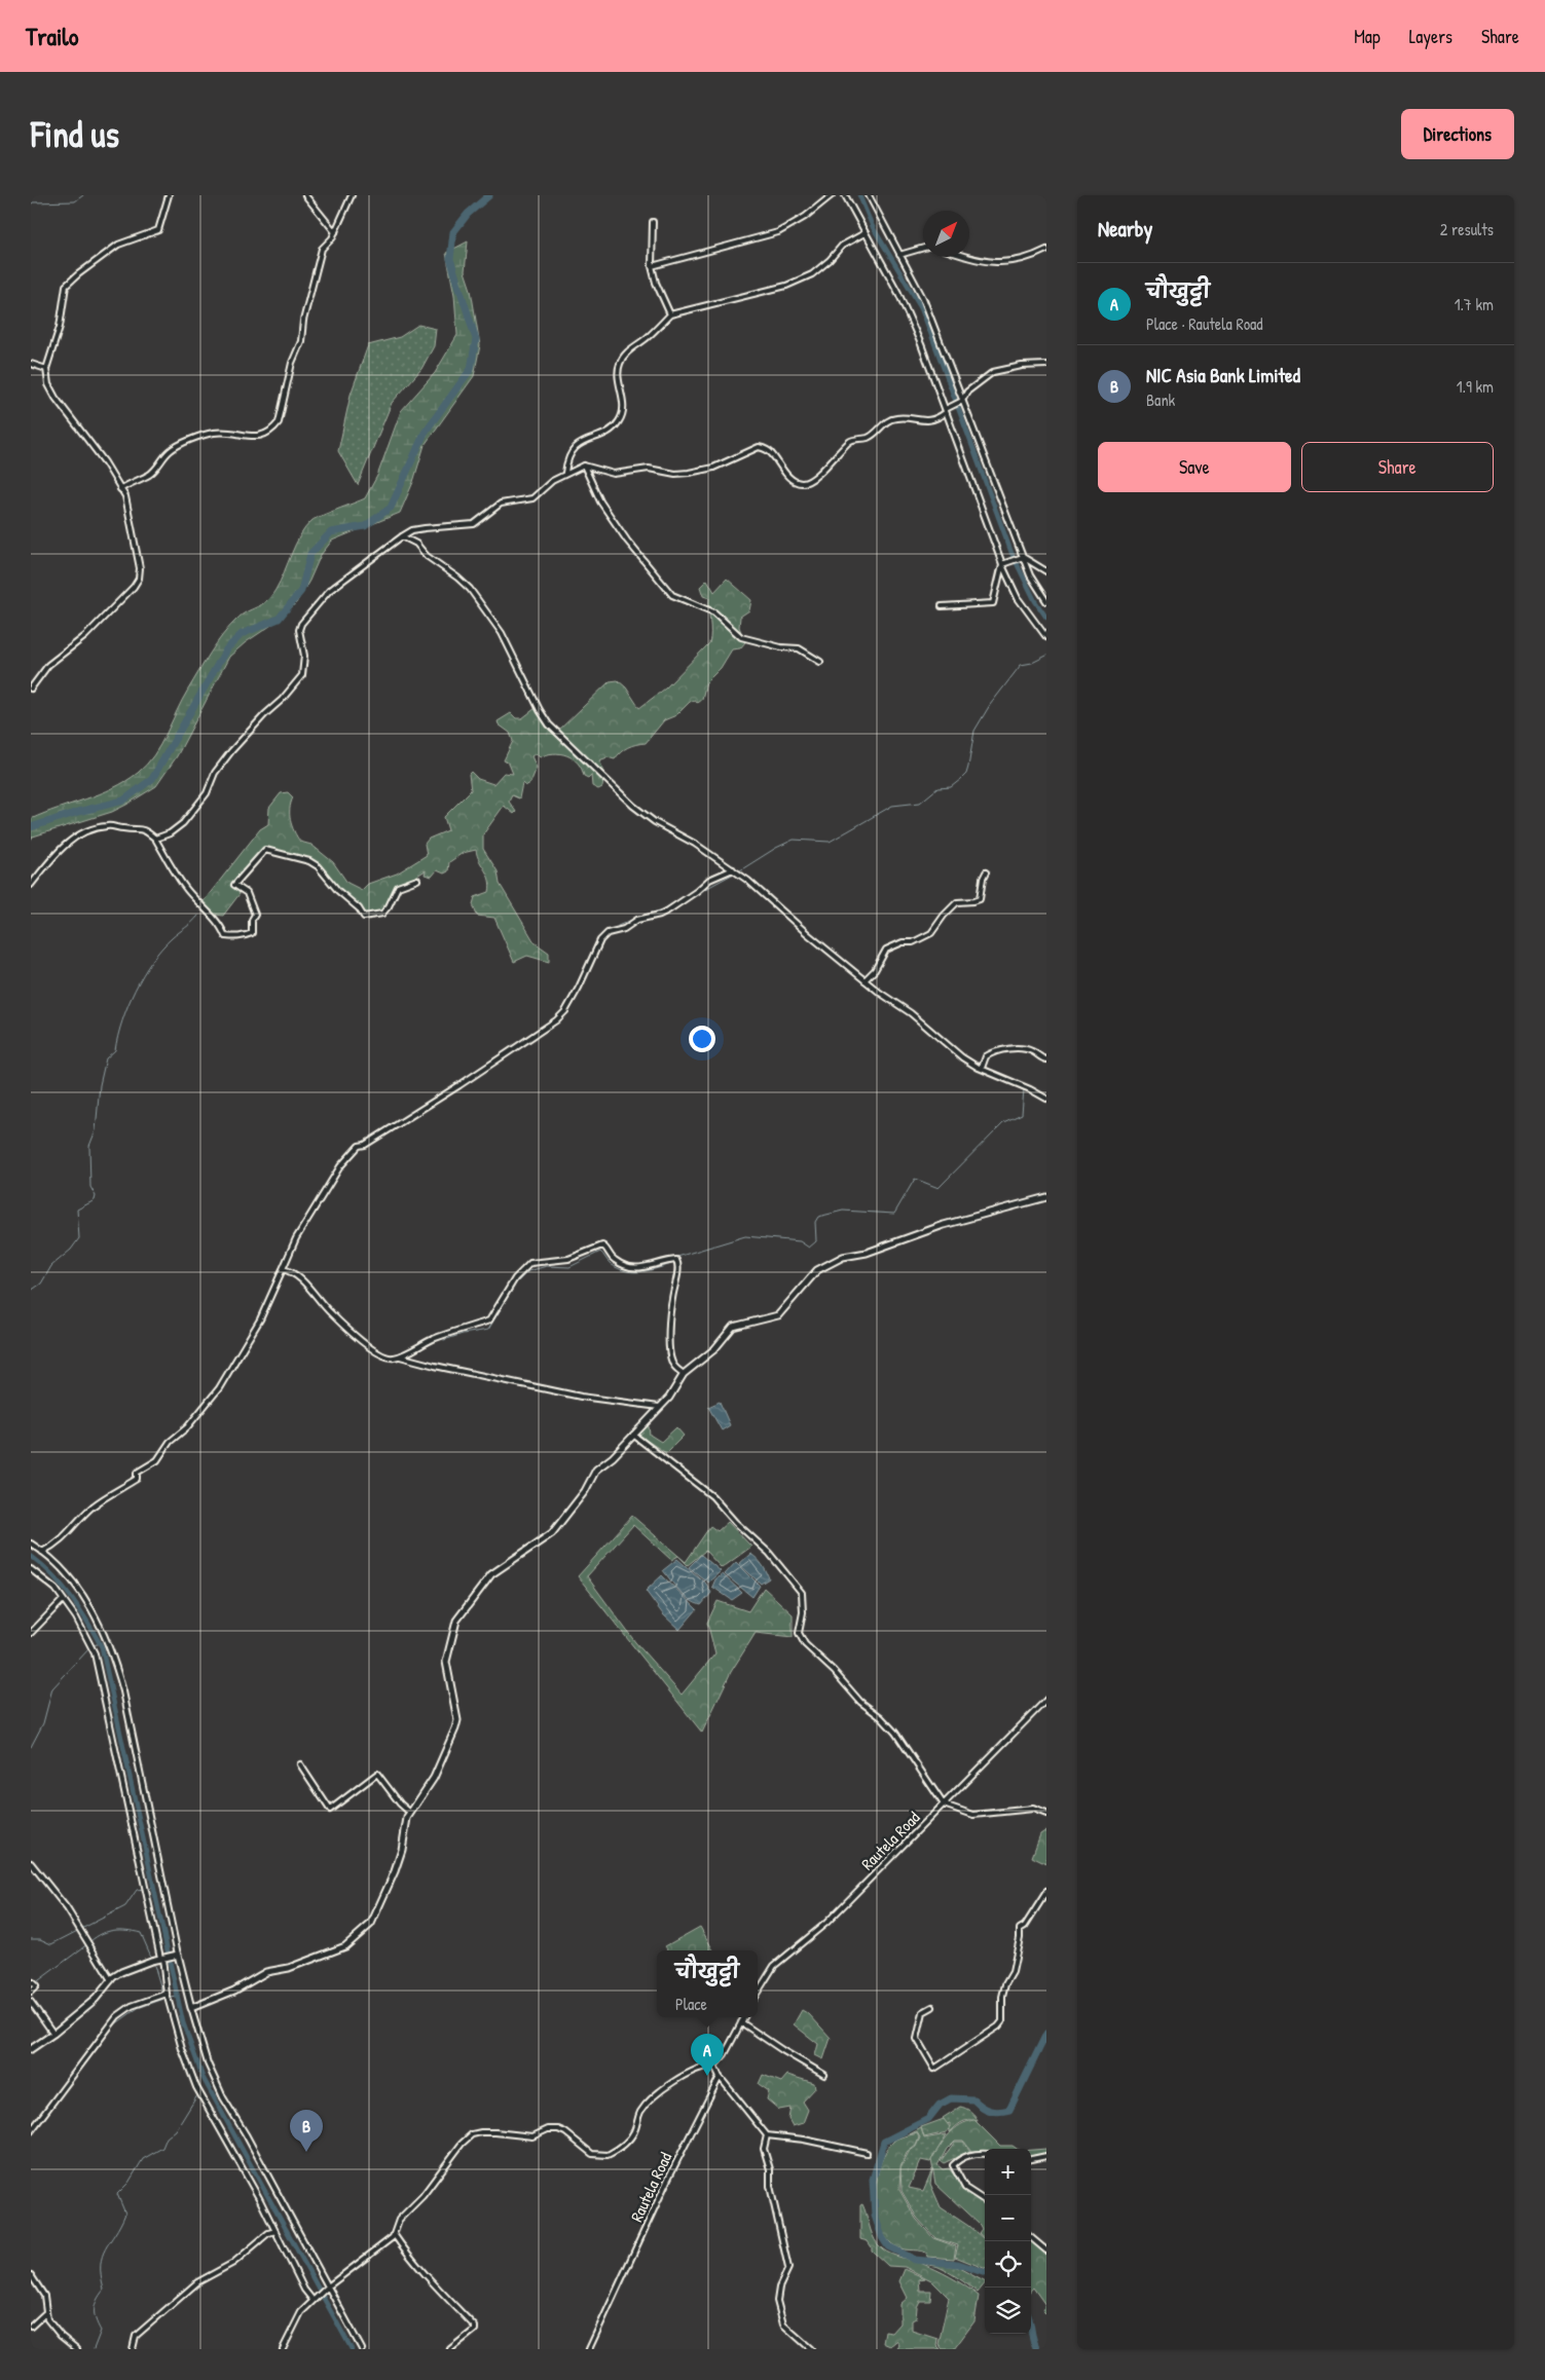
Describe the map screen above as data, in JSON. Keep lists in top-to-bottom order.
{
  "streets": {
    "street": ["Rautela Road"]
  },
  "north": "top right",
  "page": {
    "header": "Trailo",
    "nav": ["Map", "Layers", "Share"],
    "buttons": [
      "Directions",
      ["Save", "Share"]
    ],
    "title": "Find us",
    "heading": ["Nearby", "2 results"],
    "list": [
      {
        "mark": "A",
        "name": "चौखुट्टी",
        "note": "Place · Rautela Road",
        "value": "1.7 km"
      },
      {
        "mark": "B",
        "name": "NIC Asia Bank Limited",
        "note": "Bank",
        "value": "1.9 km"
      }
    ],
    "popup": ["चौखुट्टी", "Place"],
    "pins": ["A", "B"],
    "map_buttons": ["+", "−"]
  }
}
